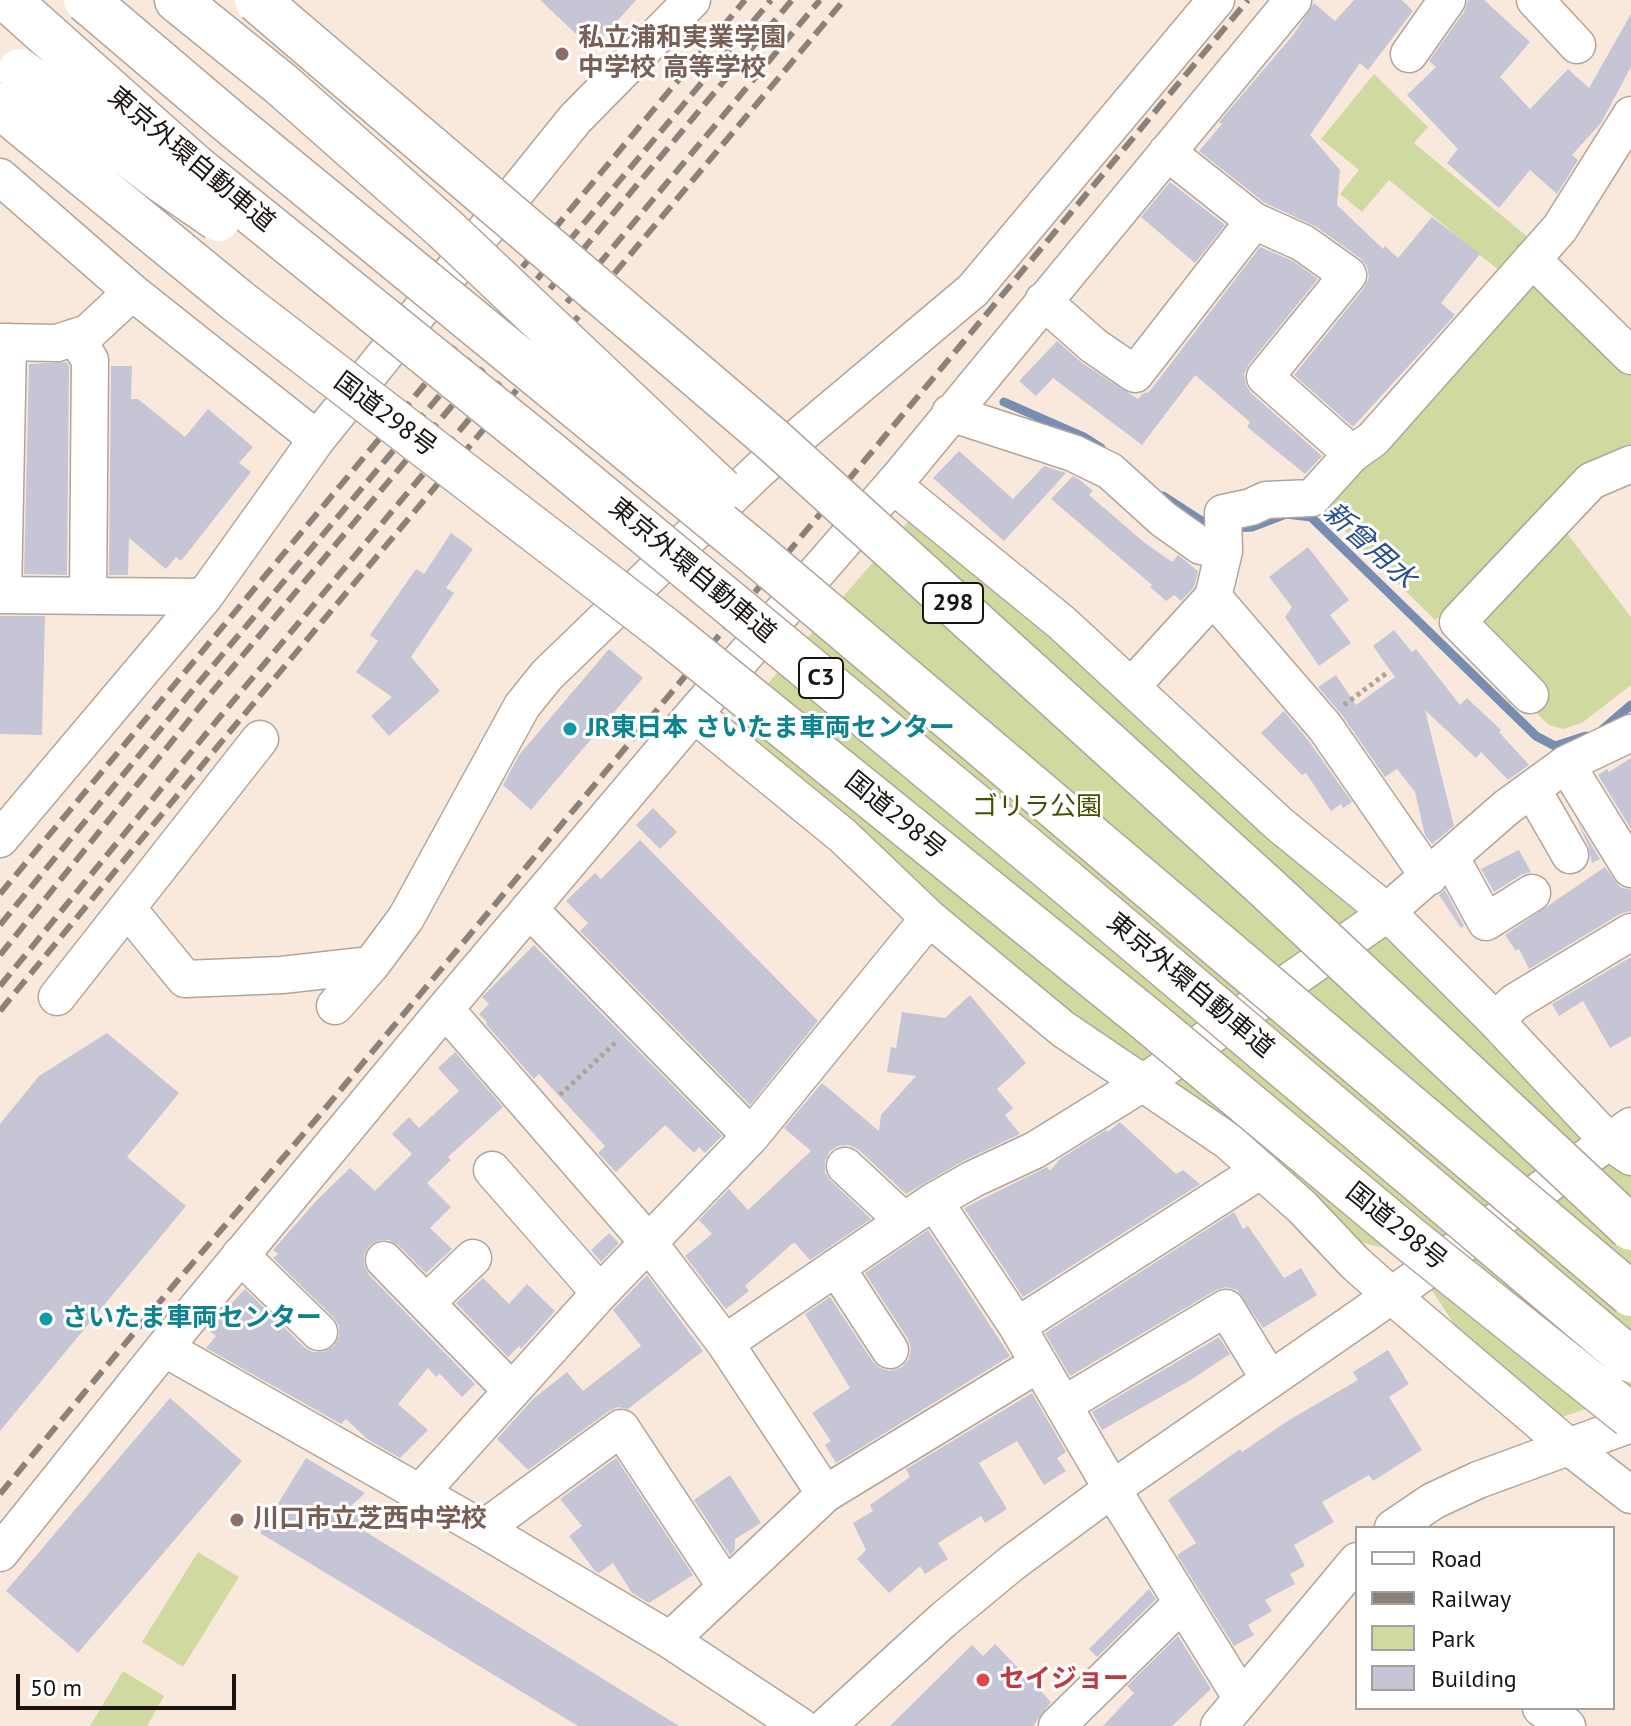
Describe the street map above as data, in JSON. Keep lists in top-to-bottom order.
{
  "streets": {
    "highway": [
      "東京外環自動車道",
      "国道298号",
      "298",
      "C3"
    ]
  },
  "water": ["新曾用水"],
  "parks": ["ゴリラ公園"],
  "places": [
    "私立浦和実業学園 中学校 高等学校",
    "JR東日本 さいたま車両センター",
    "さいたま車両センター",
    "川口市立芝西中学校",
    "セイジョー"
  ],
  "legend": [
    "Road",
    "Railway",
    "Park",
    "Building"
  ],
  "scale_bar": "50 m"
}
